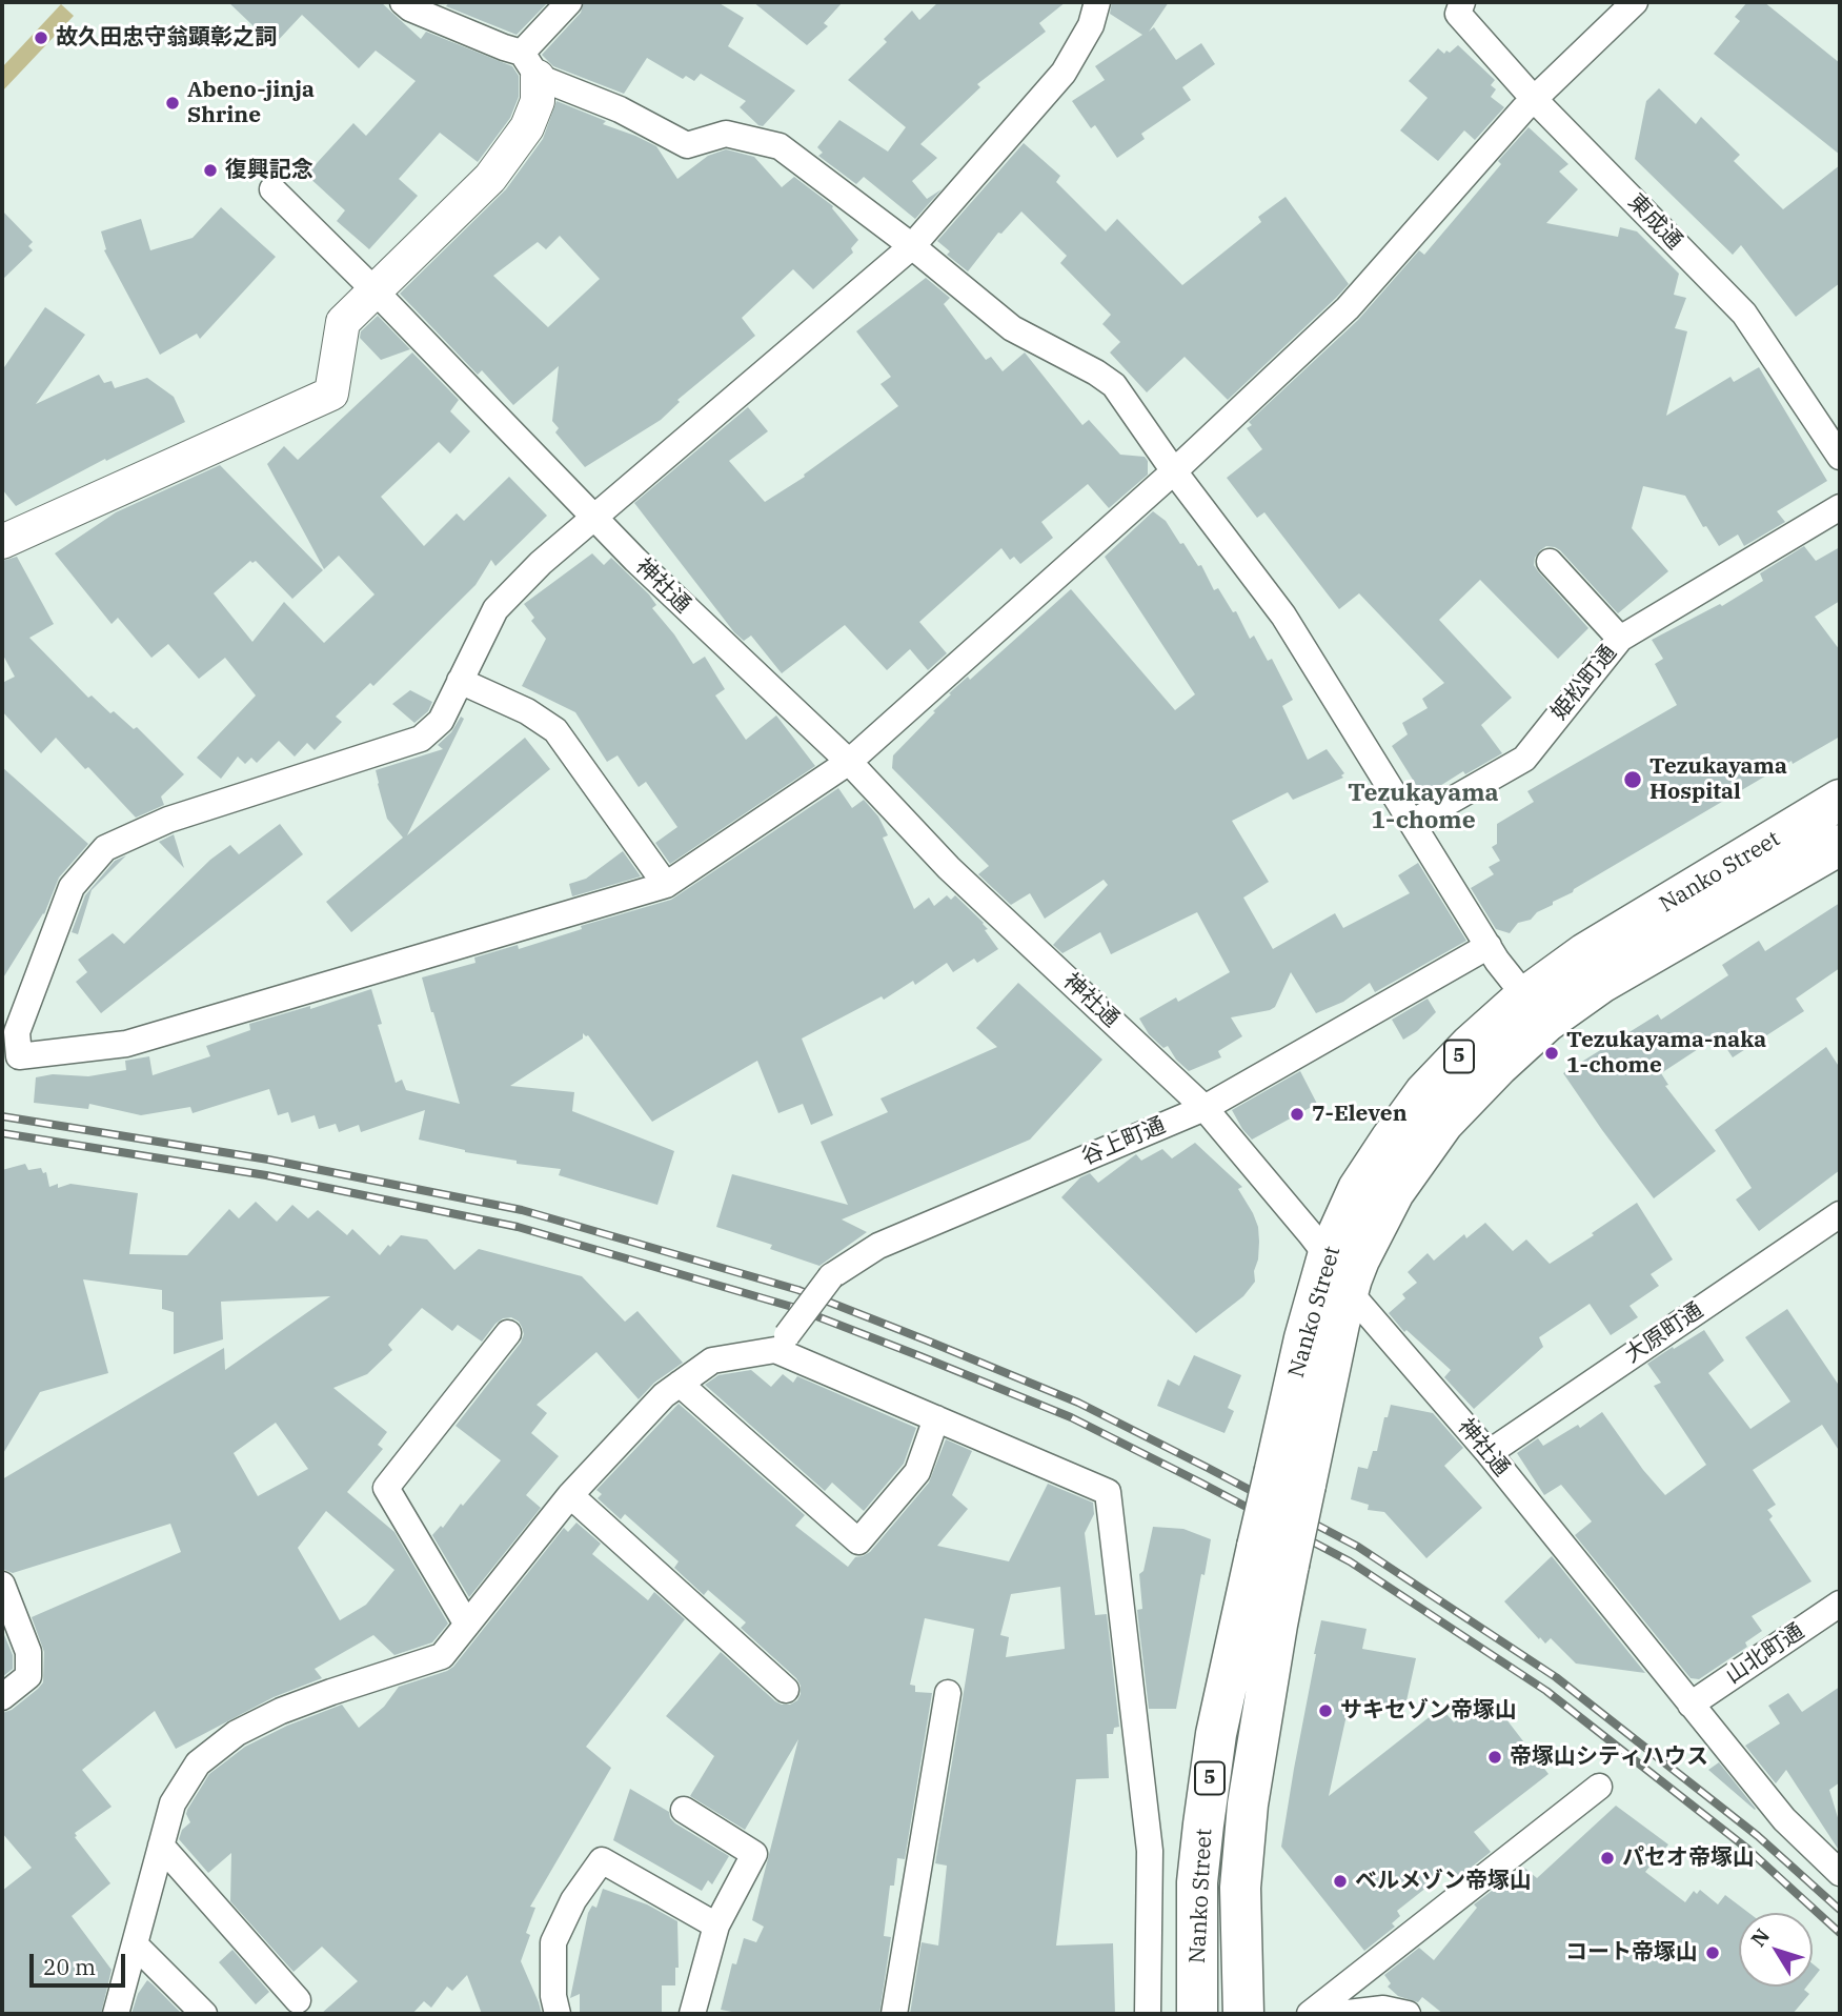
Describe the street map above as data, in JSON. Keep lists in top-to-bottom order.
{
  "streets": {
    "main road": ["Nanko Street", "5"],
    "street": [
      "東成通",
      "神社通",
      "姫松町通",
      "谷上町通",
      "大原町通",
      "山北町通"
    ]
  },
  "crossings": [
    ["神社通", "Nanko Street"],
    ["神社通", "谷上町通"],
    ["神社通", "大原町通"],
    ["神社通", "山北町通"]
  ],
  "districts": ["Tezukayama 1-chome"],
  "places": [
    "故久田忠守翁顕彰之詞",
    "Abeno-jinja Shrine",
    "復興記念",
    "Tezukayama Hospital",
    "Tezukayama-naka 1-chome",
    "7-Eleven",
    "サキセゾン帝塚山",
    "帝塚山シティハウス",
    "パセオ帝塚山",
    "ベルメゾン帝塚山",
    "コート帝塚山"
  ],
  "scale_bar": "20 m",
  "north": "top left"
}
